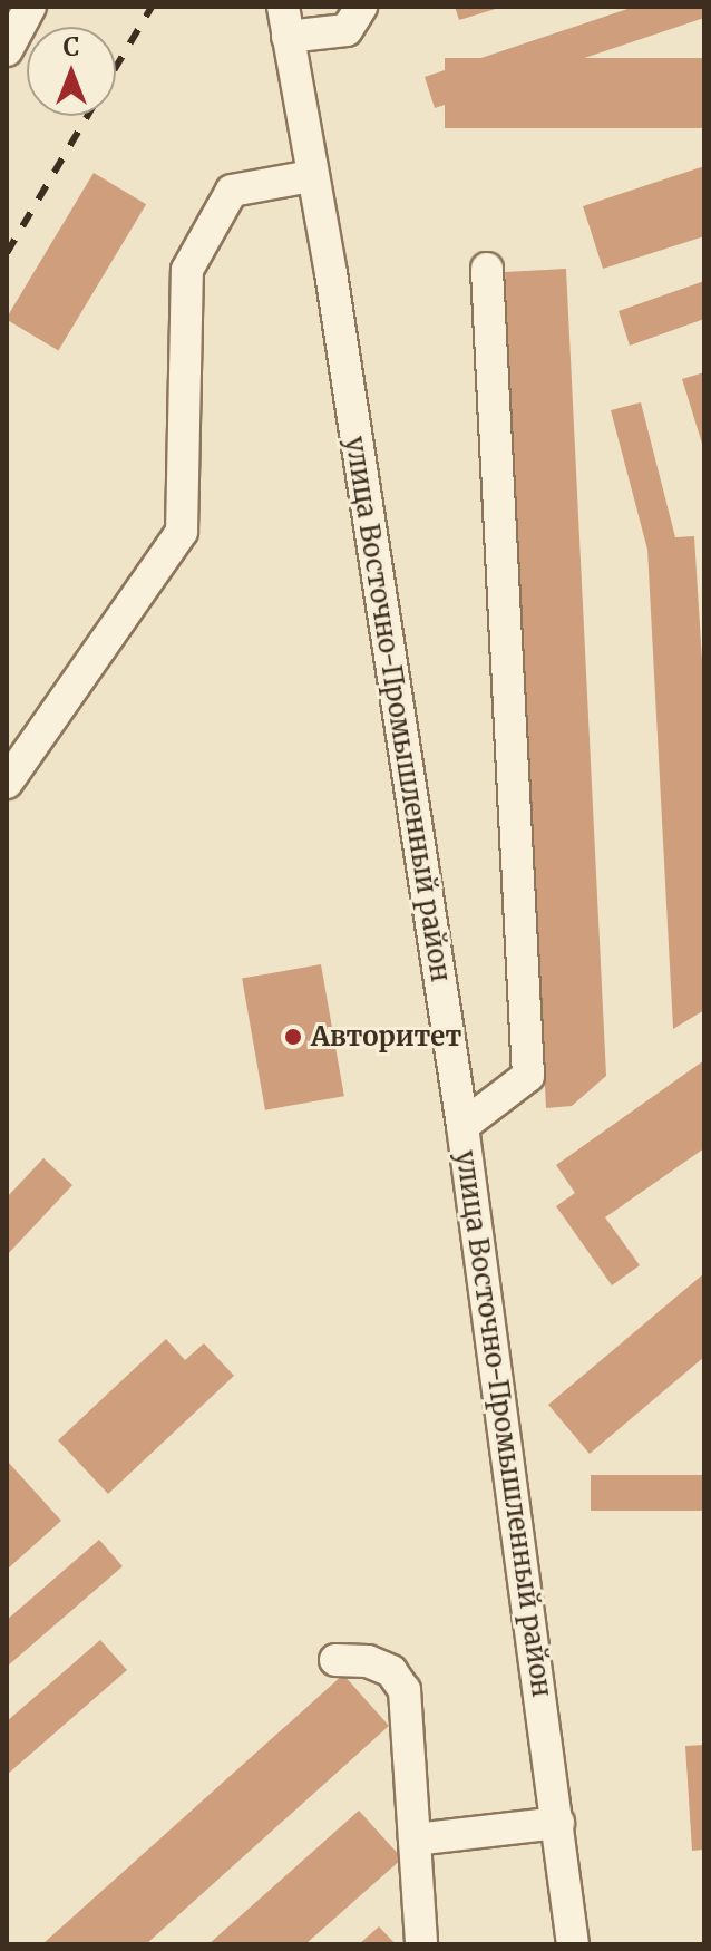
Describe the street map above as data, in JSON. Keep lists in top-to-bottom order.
{
  "streets": {
    "street": ["улица Восточно-Промышленный район"]
  },
  "places": ["Авторитет"],
  "north": "top"
}
